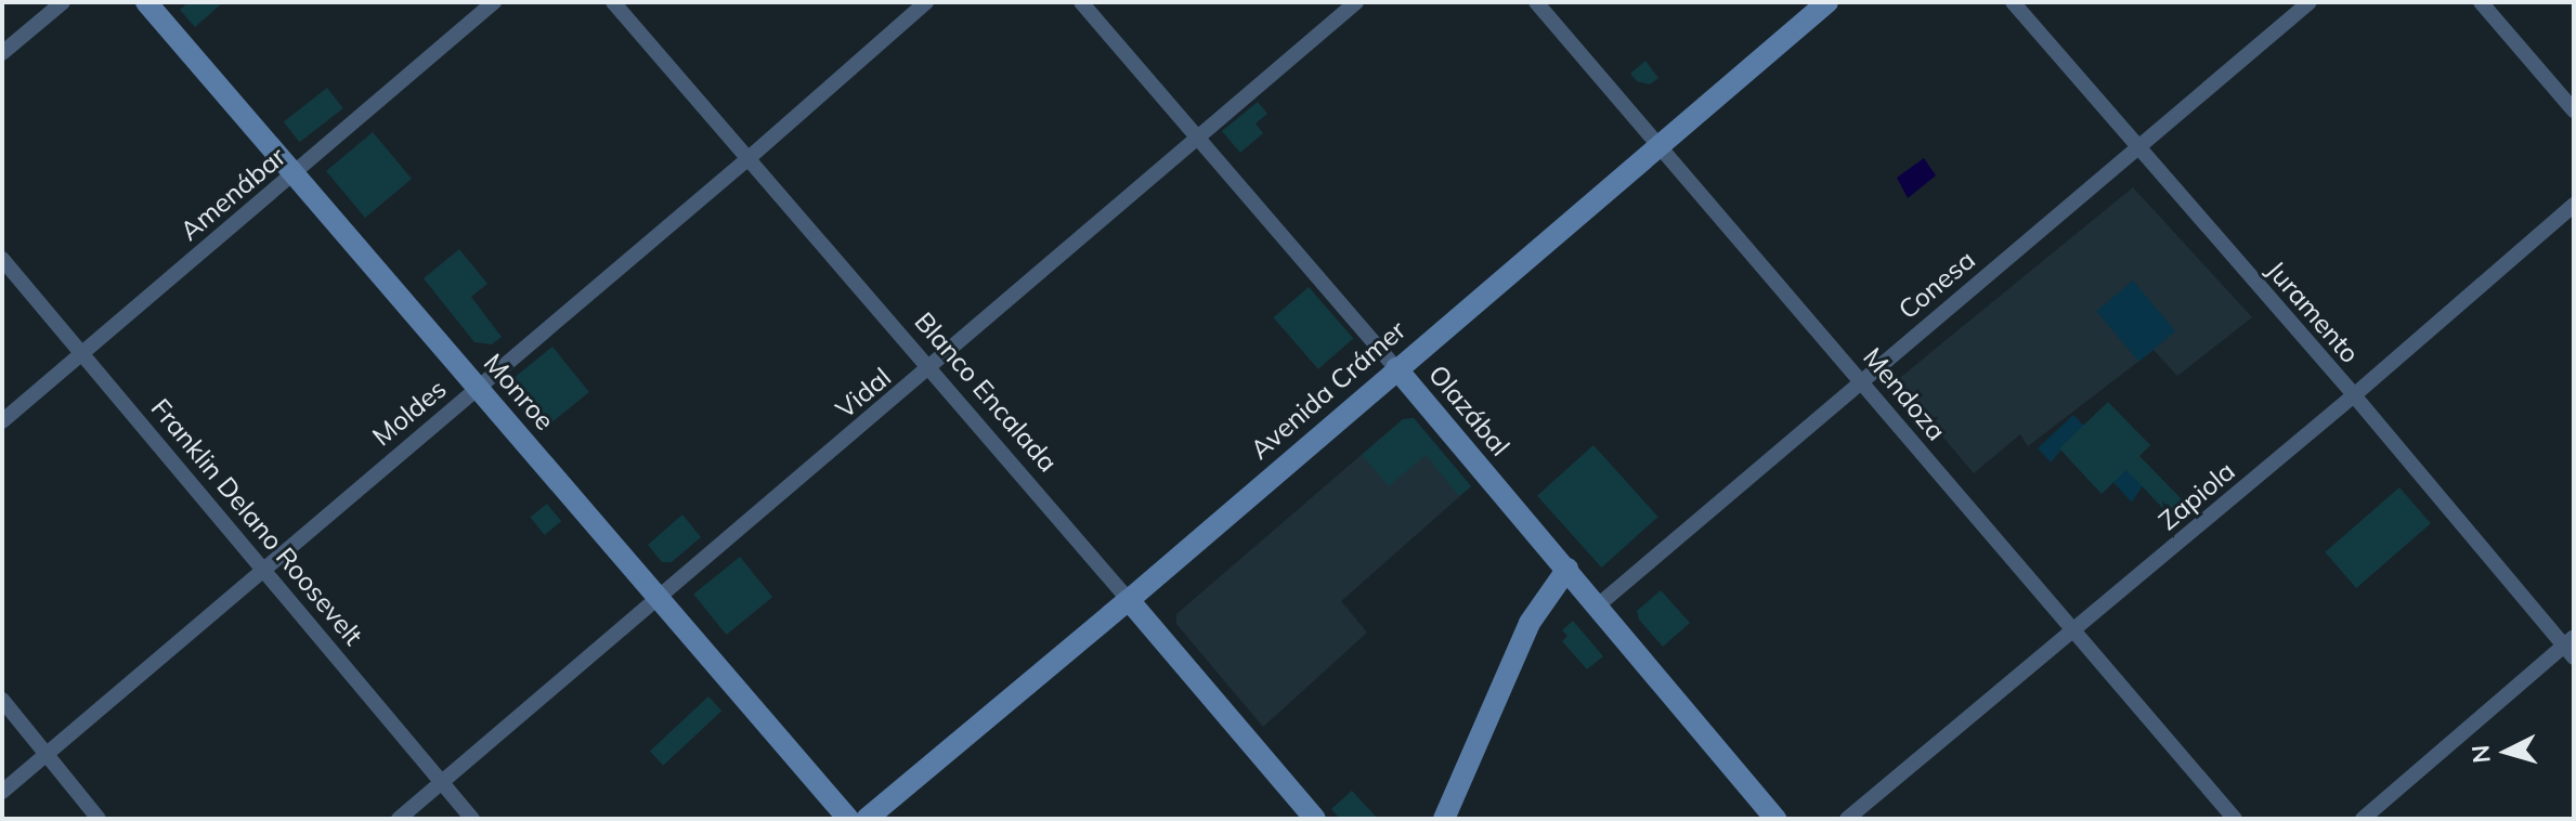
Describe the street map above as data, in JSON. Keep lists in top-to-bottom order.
{
  "streets": {
    "main road": [
      "Avenida Crámer",
      "Monroe",
      "Blanco Encalada",
      "Olazábal"
    ],
    "street": [
      "Amenábar",
      "Conesa",
      "Juramento",
      "Vidal",
      "Mendoza",
      "Moldes",
      "Zapiola",
      "Franklin Delano Roosevelt"
    ]
  },
  "crossings": [
    ["Amenábar", "Monroe"],
    ["Amenábar", "Franklin Delano Roosevelt"],
    ["Conesa", "Juramento"],
    ["Conesa", "Mendoza"],
    ["Conesa", "Olazábal"],
    ["Juramento", "Zapiola"],
    ["Avenida Crámer", "Blanco Encalada"],
    ["Avenida Crámer", "Mendoza"],
    ["Avenida Crámer", "Olazábal"],
    ["Monroe", "Vidal"],
    ["Monroe", "Moldes"],
    ["Blanco Encalada", "Vidal"],
    ["Blanco Encalada", "Moldes"],
    ["Vidal", "Olazábal"],
    ["Vidal", "Franklin Delano Roosevelt"],
    ["Mendoza", "Zapiola"],
    ["Moldes", "Franklin Delano Roosevelt"]
  ],
  "north": "left"
}
